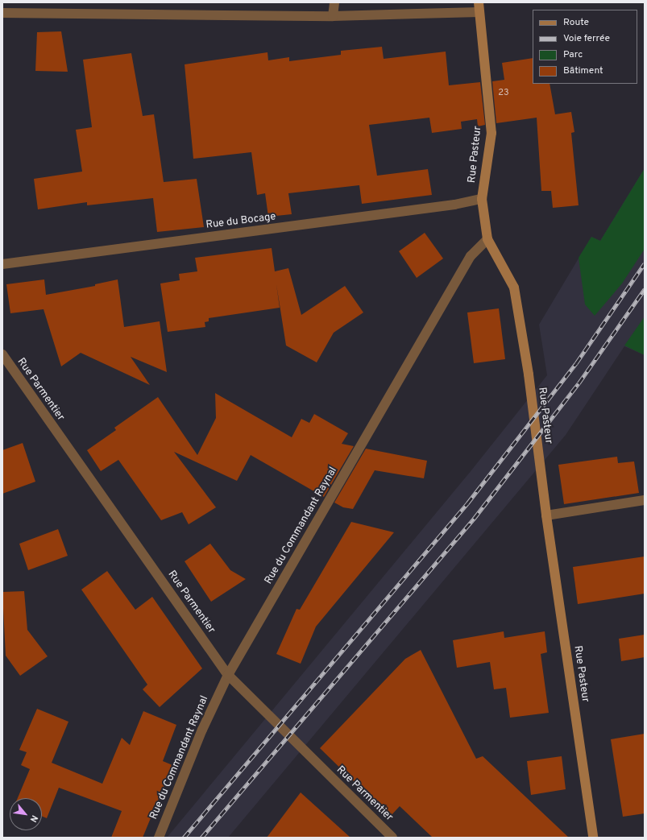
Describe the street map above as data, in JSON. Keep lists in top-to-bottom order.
{
  "streets": {
    "street": [
      "Rue Pasteur",
      "Rue du Bocage",
      "Rue Parmentier",
      "Rue du Commandant Raynal"
    ]
  },
  "crossings": [
    ["Rue Pasteur", "Rue du Bocage"],
    ["Rue Pasteur", "Rue du Commandant Raynal"],
    ["Rue Parmentier", "Rue du Commandant Raynal"]
  ],
  "house_numbers": ["23"],
  "legend": [
    "Route",
    "Voie ferrée",
    "Parc",
    "Bâtiment"
  ],
  "north": "bottom right"
}
